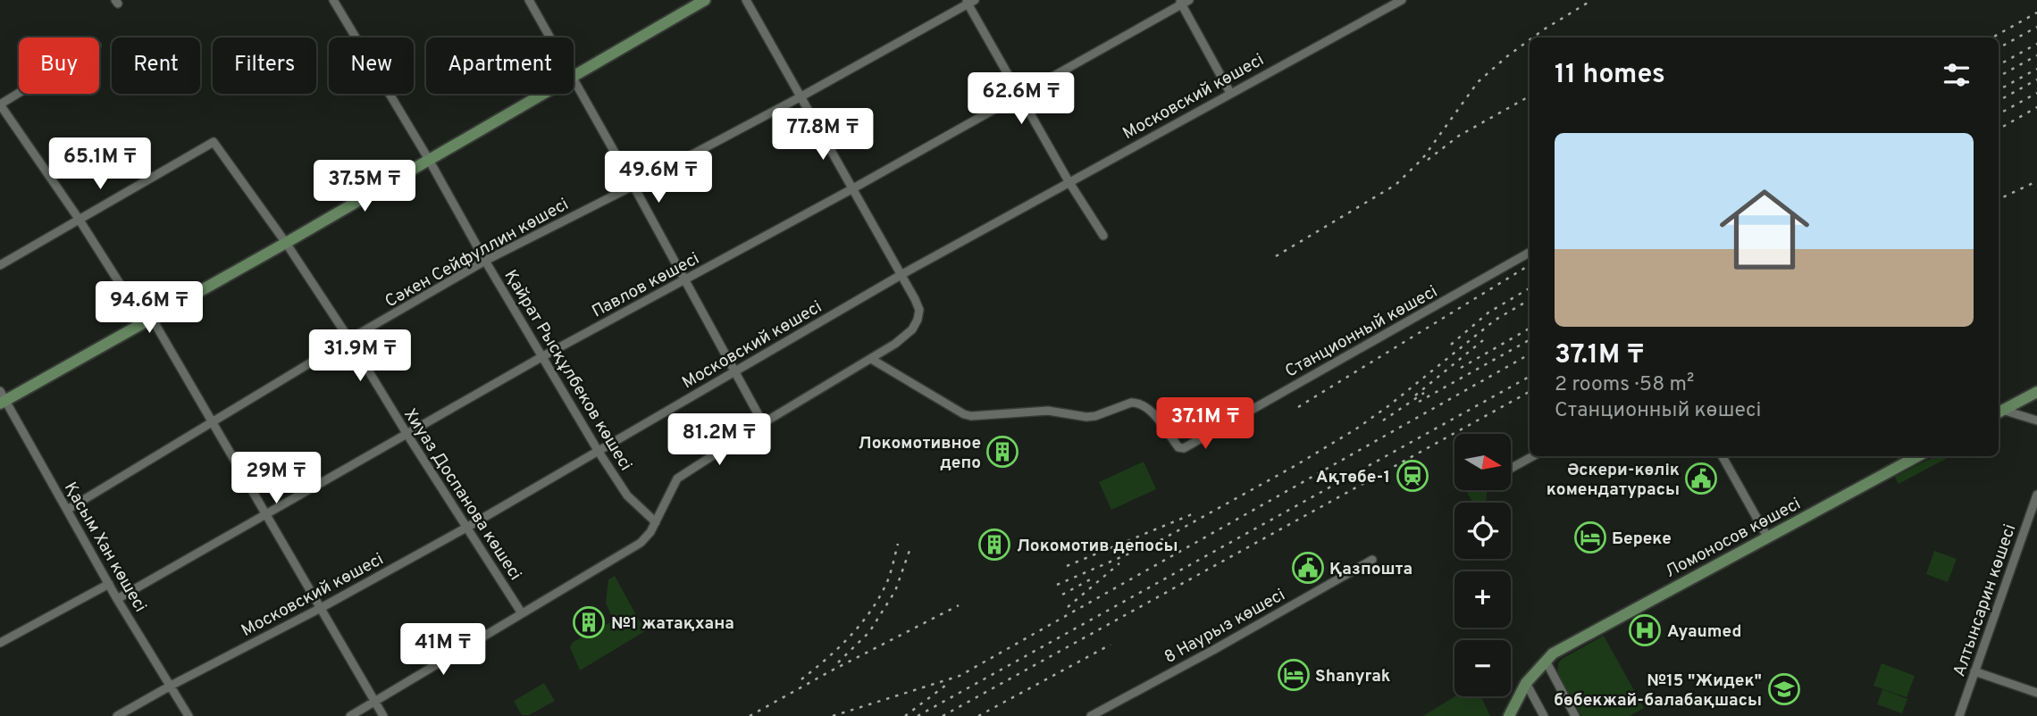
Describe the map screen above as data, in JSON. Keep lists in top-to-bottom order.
{
  "streets": {
    "main road": ["Ломоносов көшесі"],
    "street": [
      "Московский көшесі",
      "Сәкен Сейфуллин көшесі",
      "Павлов көшесі",
      "Станционный көшесі",
      "Қайрат Рысқұлбеков көшесі",
      "Хиуаз Доспанова көшесі",
      "Қасым Хан көшесі",
      "Алтынсарин көшесі",
      "8 Наурыз көшесі"
    ]
  },
  "crossings": [
    ["Московский көшесі", "Қайрат Рысқұлбеков көшесі"],
    ["Московский көшесі", "Хиуаз Доспанова көшесі"],
    ["Московский көшесі", "Қасым Хан көшесі"],
    ["Сәкен Сейфуллин көшесі", "Қайрат Рысқұлбеков көшесі"],
    ["Сәкен Сейфуллин көшесі", "Хиуаз Доспанова көшесі"],
    ["Сәкен Сейфуллин көшесі", "Қасым Хан көшесі"],
    ["Павлов көшесі", "Қайрат Рысқұлбеков көшесі"],
    ["Павлов көшесі", "Хиуаз Доспанова көшесі"],
    ["Павлов көшесі", "Қасым Хан көшесі"]
  ],
  "places": {
    "building": ["Локомотивное депо", "Локомотив депосы", "№1 жатақхана"],
    "station": ["Ақтөбе-1"],
    "public building": ["Әскери-көлік комендатурасы", "Қазпошта"],
    "hotel": ["Береке", "Shanyrak"],
    "hospital": ["Ayaumed"],
    "school or university": ["№15 \"Жидек\" бөбекжай-балабақшасы"]
  },
  "north": "right",
  "page": {
    "chip": [
      "Buy",
      "Rent",
      "Filters",
      "New",
      "Apartment"
    ],
    "heading": "11 homes",
    "price": [
      "62.6M ₸",
      "77.8M ₸",
      "65.1M ₸",
      "49.6M ₸",
      "37.5M ₸",
      "94.6M ₸",
      "31.9M ₸",
      "37.1M ₸",
      "81.2M ₸",
      "29M ₸",
      "41M ₸"
    ],
    "list": [
      {
        "name": "37.1M ₸",
        "note": "2 rooms · 58 m² · Станционный көшесі"
      }
    ],
    "map_buttons": ["+", "−"]
  }
}
